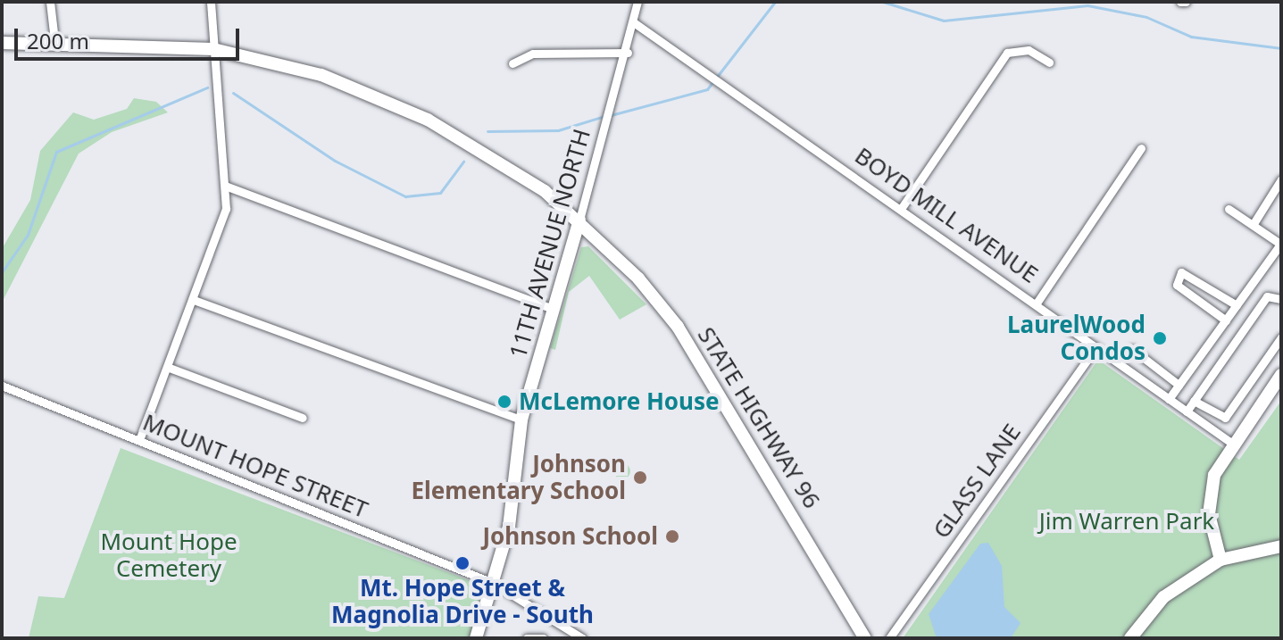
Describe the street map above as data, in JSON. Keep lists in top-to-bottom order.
{
  "streets": {
    "main road": ["11TH AVENUE NORTH", "STATE HIGHWAY 96"],
    "street": ["BOYD MILL AVENUE", "MOUNT HOPE STREET", "GLASS LANE"]
  },
  "crossings": [
    ["BOYD MILL AVENUE", "11TH AVENUE NORTH"],
    ["BOYD MILL AVENUE", "GLASS LANE"],
    ["11TH AVENUE NORTH", "STATE HIGHWAY 96"],
    ["11TH AVENUE NORTH", "MOUNT HOPE STREET"]
  ],
  "parks": ["Jim Warren Park", "Mount Hope Cemetery"],
  "places": [
    "LaurelWood Condos",
    "McLemore House",
    "Johnson Elementary School",
    "Johnson School",
    "Mt. Hope Street & Magnolia Drive - South"
  ],
  "scale_bar": "200 m"
}
